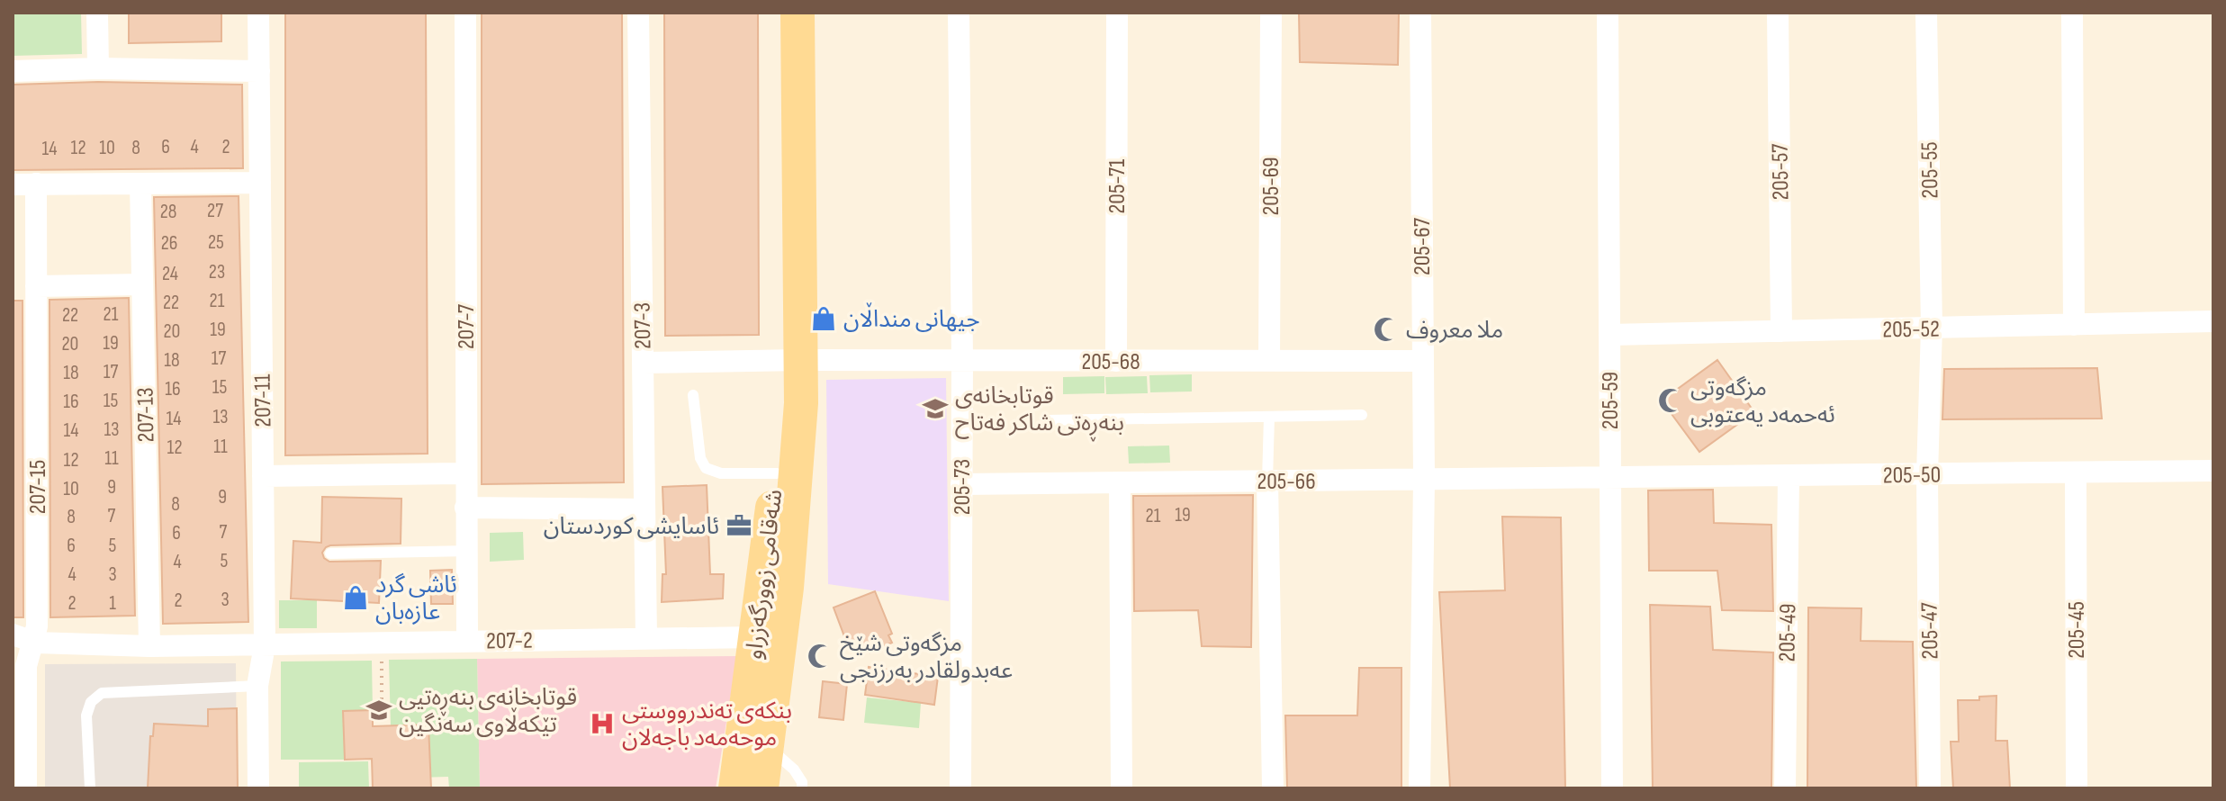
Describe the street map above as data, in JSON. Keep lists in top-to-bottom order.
{
  "streets": {
    "main road": ["شەقامی زوورگەزراو"],
    "street": [
      "205-55",
      "205-57",
      "205-71",
      "205-69",
      "205-67",
      "207-3",
      "207-7",
      "205-52",
      "205-68",
      "207-11",
      "205-59",
      "207-13",
      "205-50",
      "205-66",
      "207-15",
      "205-73",
      "205-45",
      "205-47",
      "205-49",
      "207-2"
    ]
  },
  "crossings": [
    ["205-55", "205-52"],
    ["205-55", "205-50"],
    ["205-55", "205-47"],
    ["205-57", "205-52"],
    ["205-71", "205-68"],
    ["205-69", "205-68"],
    ["205-67", "205-68"],
    ["205-67", "205-66"],
    ["207-3", "205-68"],
    ["207-3", "207-2"],
    ["207-7", "207-2"],
    ["205-52", "205-59"],
    ["205-68", "205-73"],
    ["205-68", "شەقامی زوورگەزراو"],
    ["207-11", "207-2"],
    ["205-59", "205-50"],
    ["205-59", "205-66"],
    ["207-13", "207-2"],
    ["205-50", "205-66"],
    ["205-50", "205-45"],
    ["205-50", "205-47"],
    ["205-50", "205-49"],
    ["205-66", "205-73"],
    ["207-15", "207-2"],
    ["شەقامی زوورگەزراو", "207-2"]
  ],
  "places": {
    "shop": ["جیهانی منداڵان", "ئاشی گرد عازه‌بان"],
    "mosque": ["ملا معروف", "مزگەوتی ئەحمەد یەعتوبی", "مزگەوتی شێخ عەبدولقادر بەرزنجی"],
    "school or university": ["قوتابخانەی بنەڕەتی شاكر فەتاح", "قوتابخانەی بنەڕەتیی تێکەڵاوی سەنگین"],
    "office": ["ئاسایشی كوردستان"],
    "hospital": ["بنکەی تەندرووستی موحەمەد باجەلان"]
  },
  "house_numbers": [
    "6",
    "4",
    "2",
    "12",
    "10",
    "8",
    "14",
    "27",
    "28",
    "25",
    "26",
    "23",
    "24",
    "21",
    "22",
    "21",
    "22",
    "19",
    "20",
    "19",
    "20",
    "17",
    "18",
    "17",
    "18",
    "15",
    "16",
    "15",
    "16",
    "13",
    "14",
    "13",
    "14",
    "11",
    "12",
    "11",
    "12",
    "9",
    "10",
    "9",
    "8",
    "19",
    "7",
    "21",
    "8",
    "7",
    "6",
    "6",
    "5",
    "5",
    "4",
    "4",
    "3",
    "3",
    "2",
    "2",
    "1"
  ]
}
